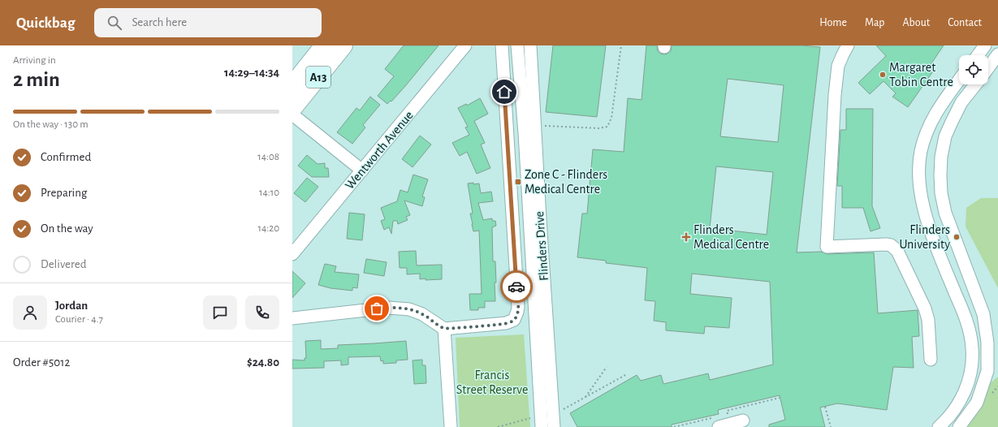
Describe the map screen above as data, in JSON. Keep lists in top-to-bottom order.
{
  "streets": {
    "highway": ["A13"],
    "street": ["Wentworth Avenue", "Flinders Drive"]
  },
  "parks": ["Francis Street Reserve"],
  "places": {
    "other": ["Margaret Tobin Centre", "Flinders University"],
    "transit": ["Zone C - Flinders Medical Centre"],
    "health": ["Flinders Medical Centre"]
  },
  "page": {
    "header": "Quickbag",
    "search": "Search here",
    "nav": [
      "Home",
      "Map",
      "About",
      "Contact"
    ],
    "heading": ["2 min", "Arriving in", "14:29–14:34"],
    "panel": [
      "Jordan",
      "Courier · 4.7",
      "Order #5012",
      "$24.80"
    ],
    "bar": "On the way · 130 m",
    "list": [
      ["Confirmed", "14:08"],
      ["Preparing", "14:10"],
      ["On the way", "14:20"],
      "Delivered"
    ]
  }
}
